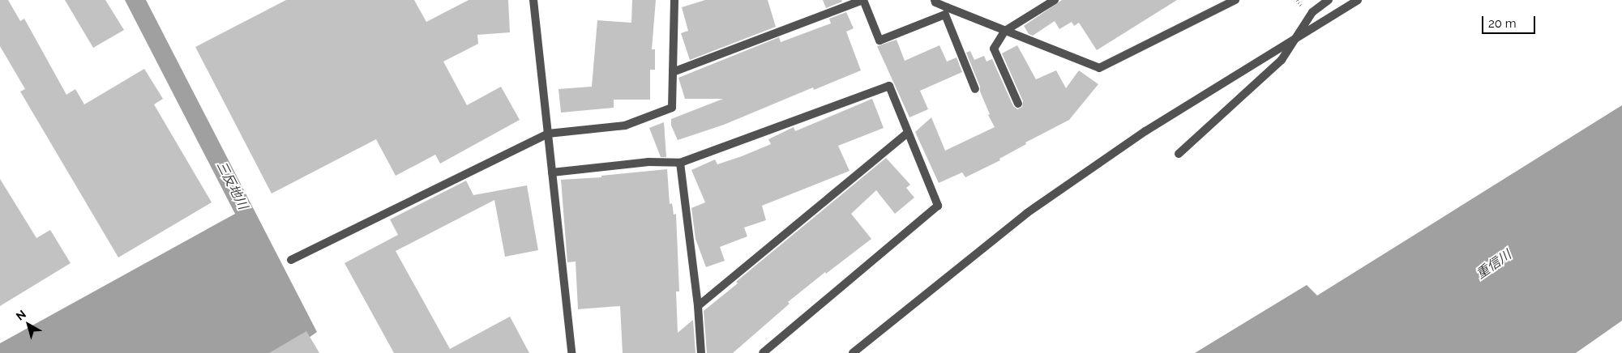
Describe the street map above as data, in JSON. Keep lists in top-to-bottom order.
{
  "water": ["三反地川", "重信川"],
  "scale_bar": "20 m",
  "north": "top left"
}
